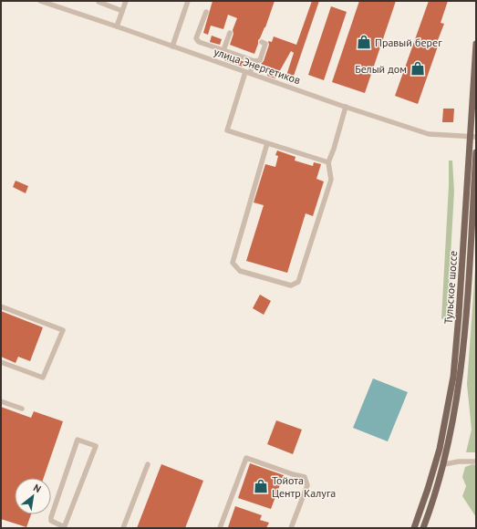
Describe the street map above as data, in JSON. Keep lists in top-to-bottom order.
{
  "streets": {
    "main road": ["Тульское шоссе"],
    "street": ["улица Энергетиков"]
  },
  "crossings": [
    ["улица Энергетиков", "Тульское шоссе"]
  ],
  "places": {
    "shop": ["Правый берег", "Белый дом", "Тойота Центр Калуга"]
  },
  "north": "top right"
}
